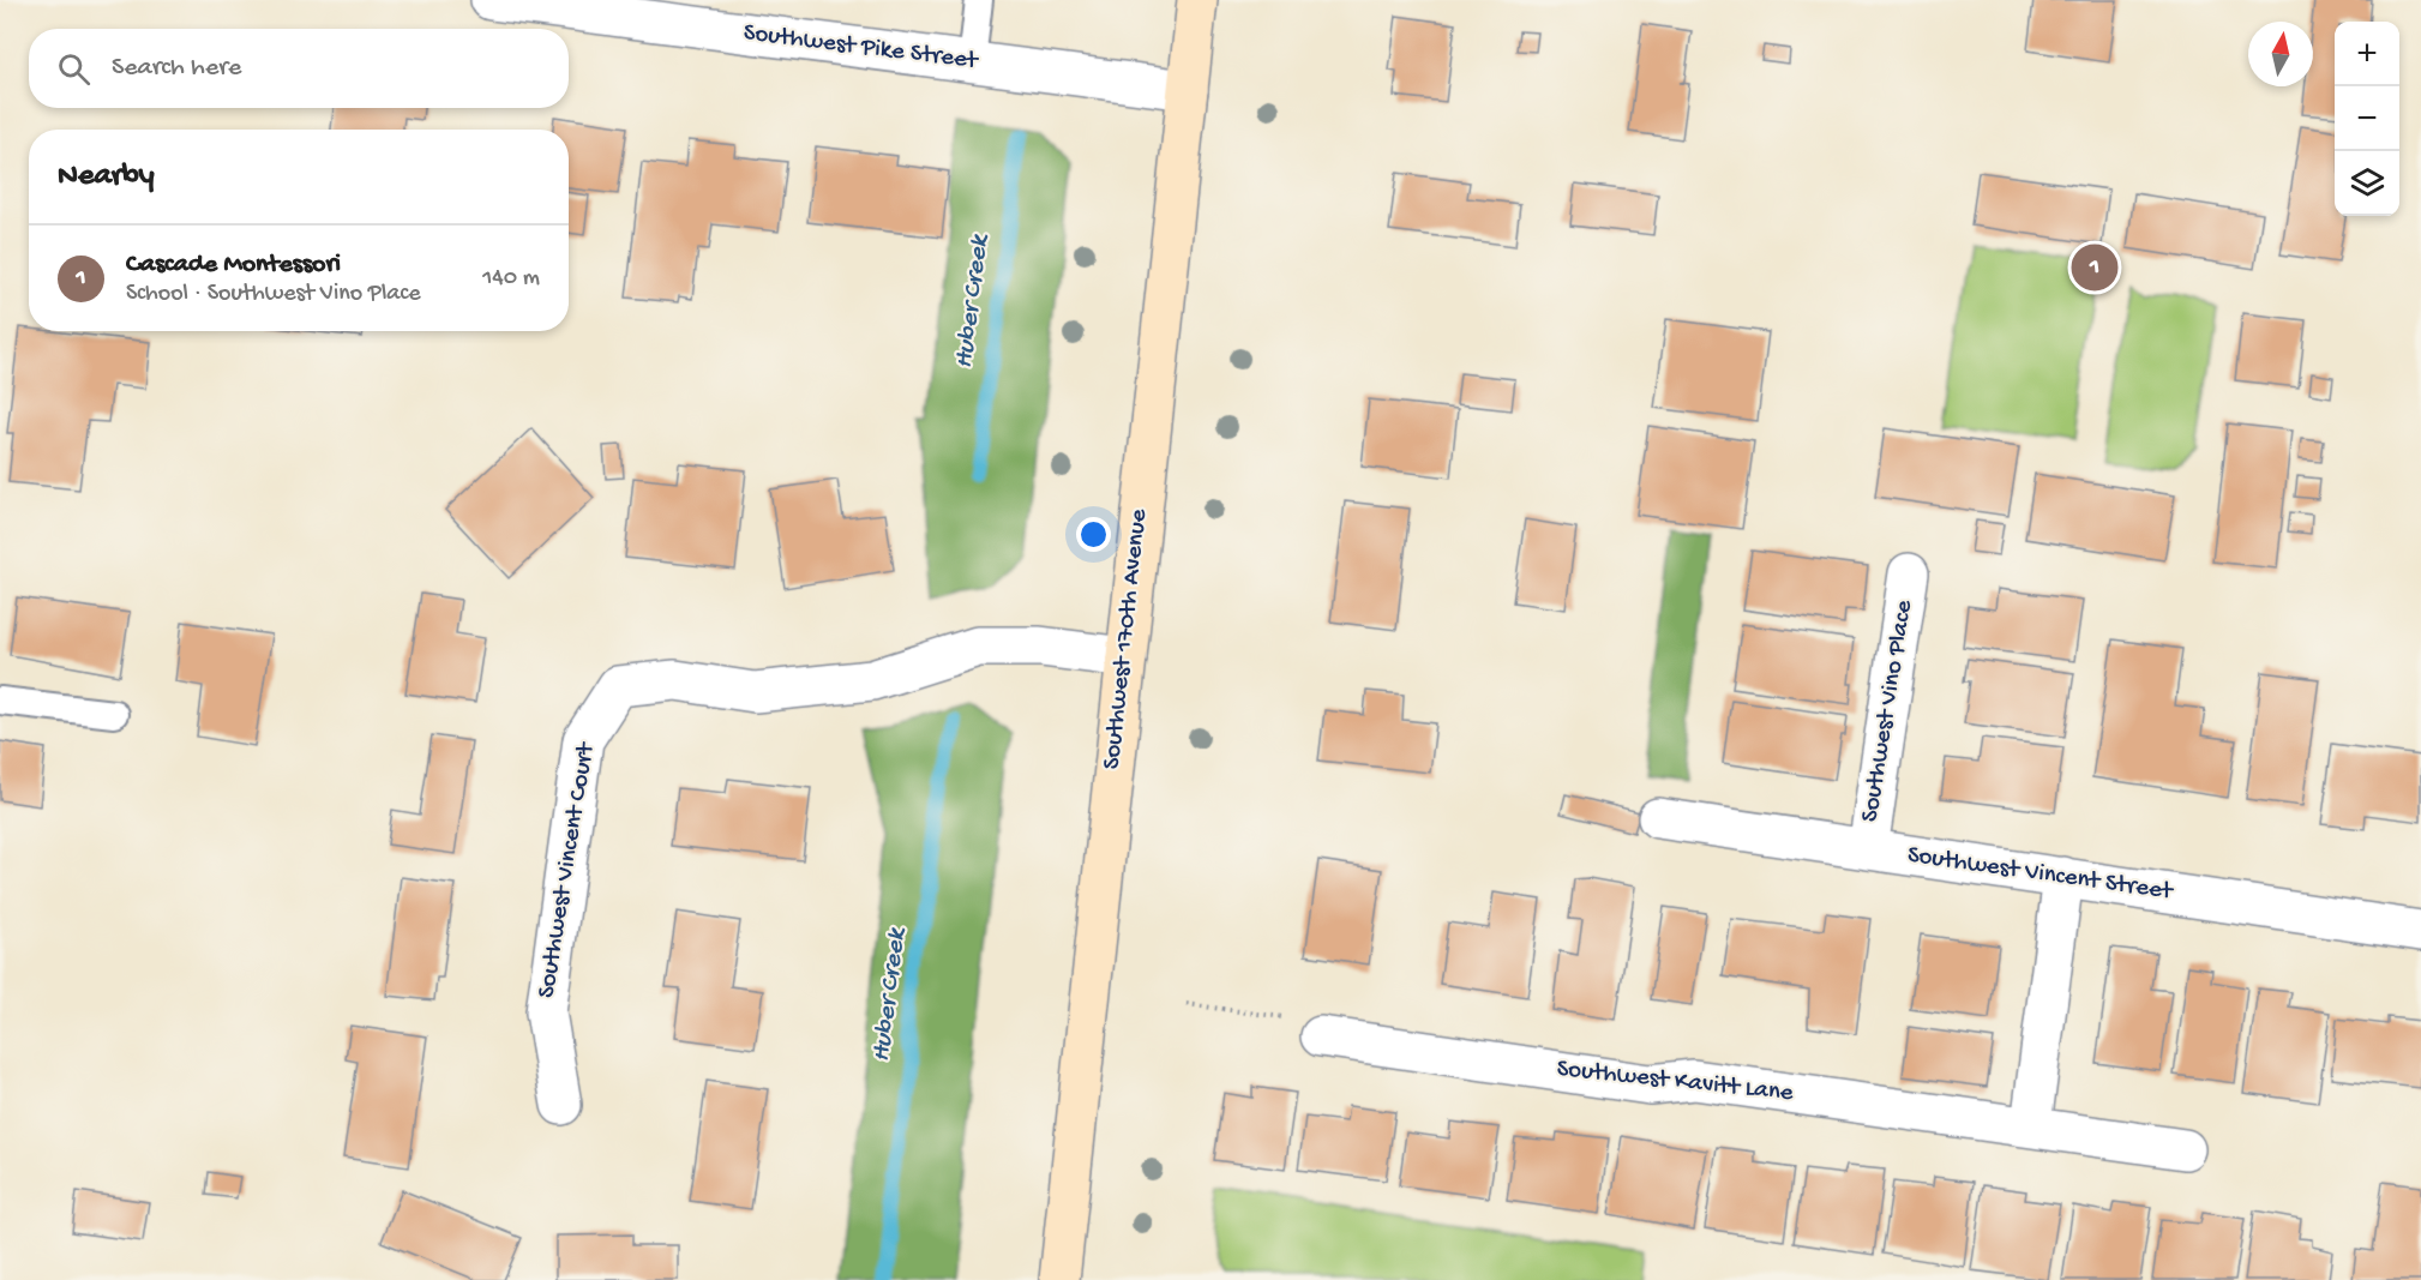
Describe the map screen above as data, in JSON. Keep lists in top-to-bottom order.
{
  "streets": {
    "main road": ["Southwest 170th Avenue"],
    "street": [
      "Southwest Pike Street",
      "Southwest Vino Place",
      "Southwest Vincent Court",
      "Southwest Vincent Street",
      "Southwest Kavitt Lane"
    ]
  },
  "crossings": [
    ["Southwest Pike Street", "Southwest 170th Avenue"],
    ["Southwest 170th Avenue", "Southwest Vincent Court"],
    ["Southwest Vino Place", "Southwest Vincent Street"]
  ],
  "water": ["Huber Creek"],
  "north": "top",
  "page": {
    "map_buttons": ["+", "−"],
    "search": "Search here",
    "heading": "Nearby",
    "list": [
      {
        "mark": "1",
        "name": "Cascade Montessori",
        "note": "School · Southwest Vino Place",
        "value": "140 m"
      }
    ],
    "pins": "1"
  }
}
